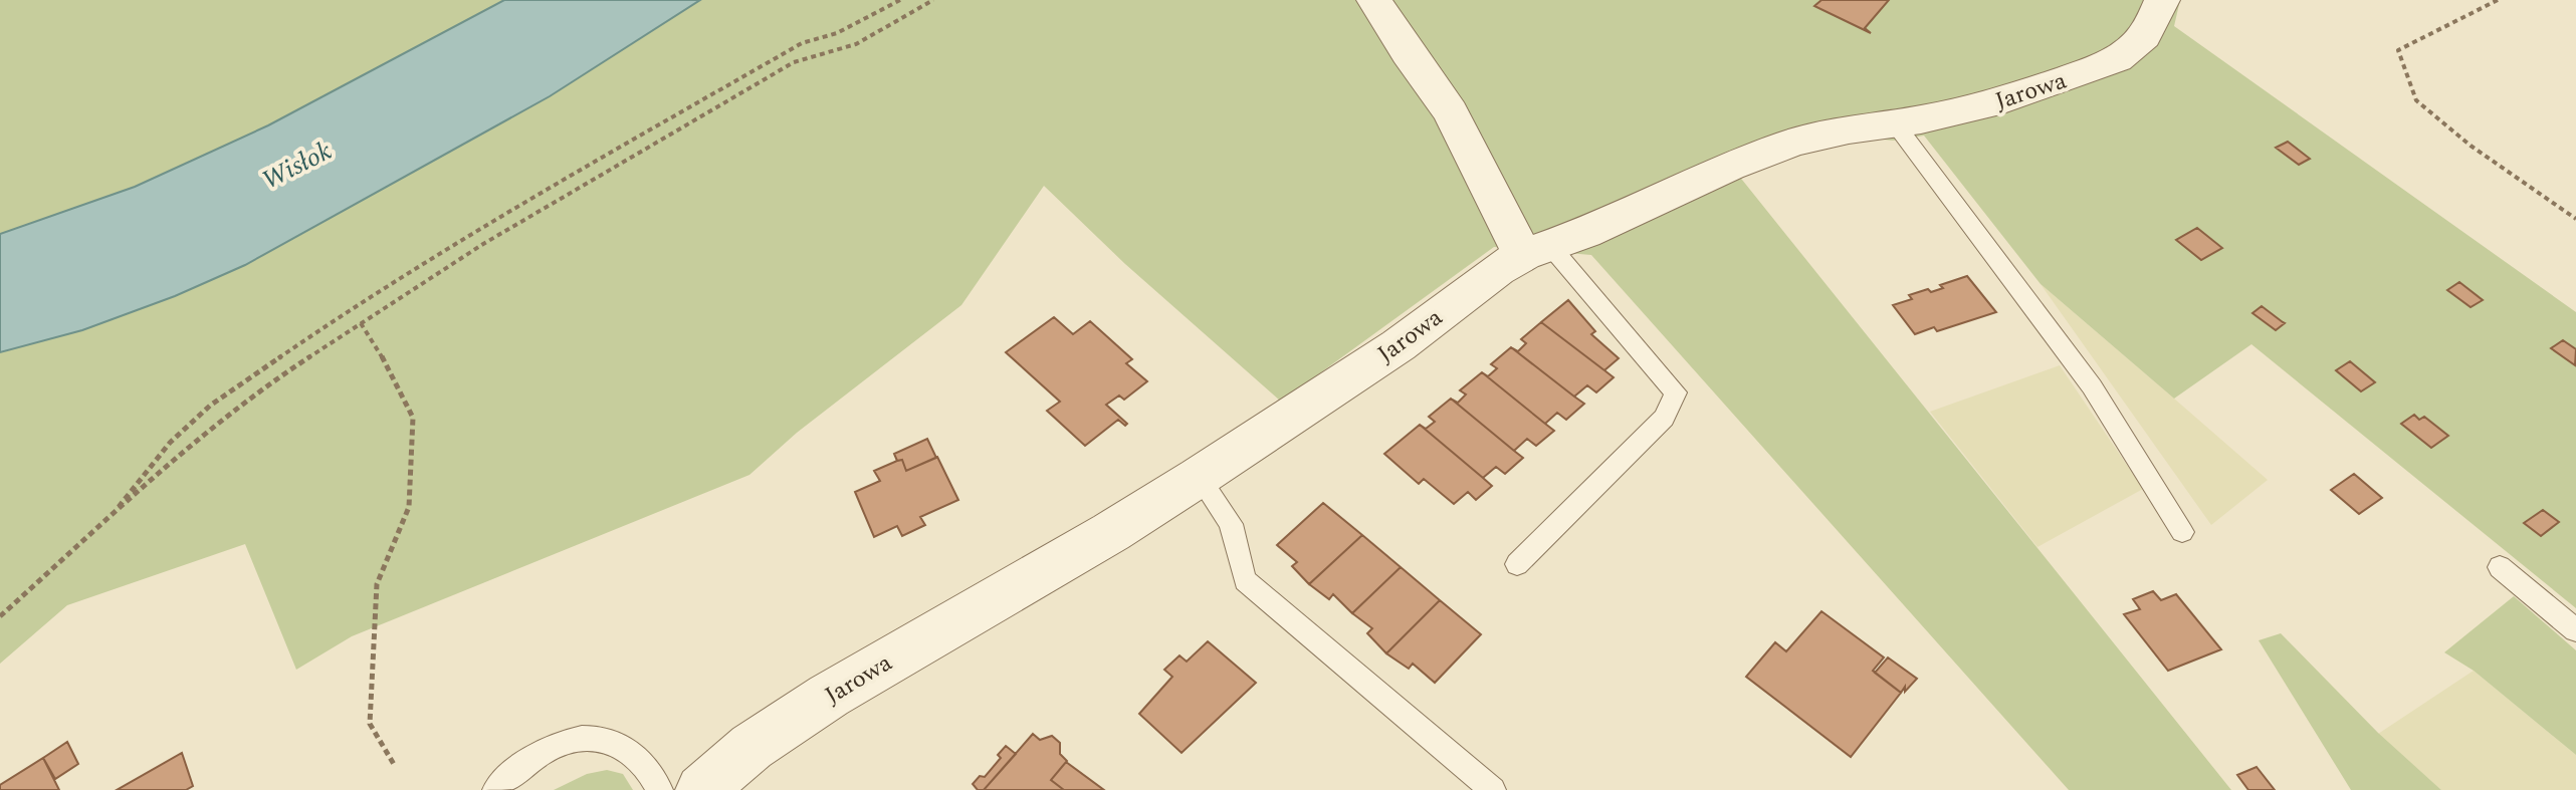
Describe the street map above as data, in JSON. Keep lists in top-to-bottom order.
{
  "streets": {
    "street": ["Jarowa"]
  },
  "water": ["Wisłok"]
}
